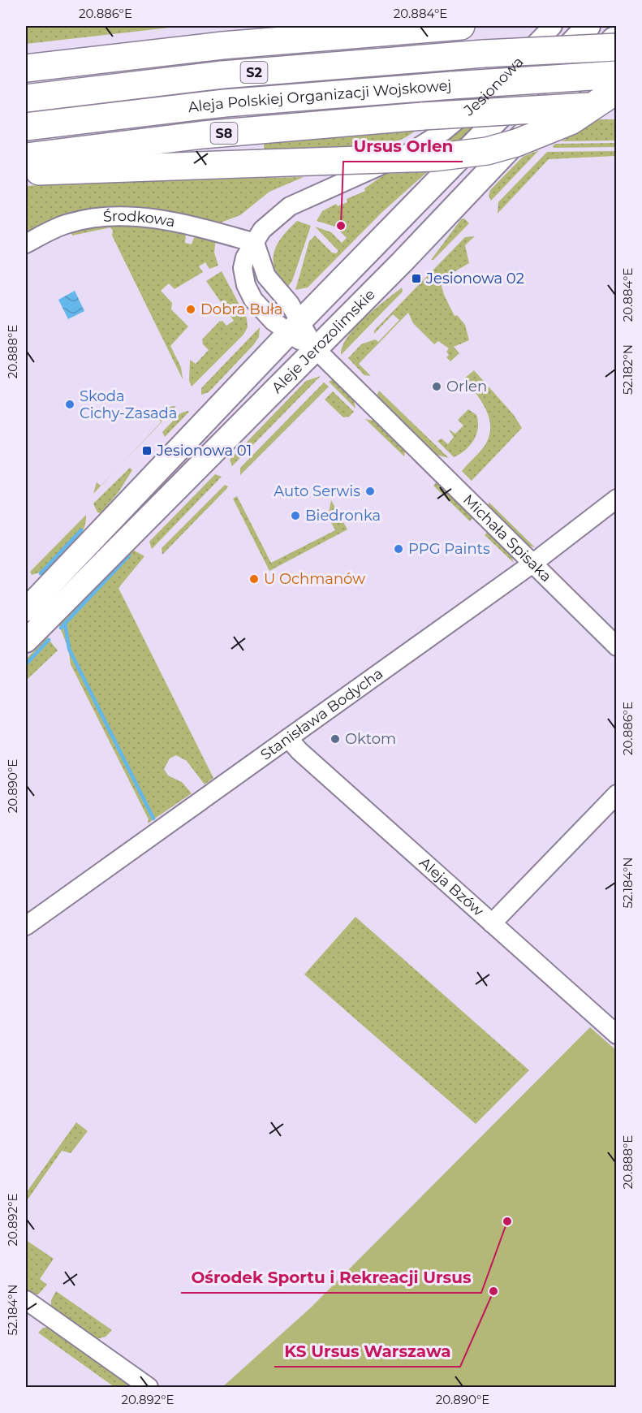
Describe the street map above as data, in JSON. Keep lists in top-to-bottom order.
{
  "streets": {
    "highway": ["S2", "Aleja Polskiej Organizacji Wojskowej", "S8"],
    "main road": ["Aleje Jerozolimskie"],
    "street": [
      "Jesionowa",
      "Środkowa",
      "Michała Spisaka",
      "Stanisława Bodycha",
      "Aleja Bzów"
    ]
  },
  "crossings": [
    ["Jesionowa", "Środkowa"],
    ["Jesionowa", "Aleje Jerozolimskie"],
    ["Jesionowa", "Michała Spisaka"],
    ["Aleje Jerozolimskie", "Michała Spisaka"],
    ["Michała Spisaka", "Stanisława Bodycha"],
    ["Stanisława Bodycha", "Aleja Bzów"]
  ],
  "places": {
    "other": [
      "Ursus Orlen",
      "Dobra Buła",
      "Orlen",
      "Skoda Cichy-Zasada",
      "Auto Serwis",
      "Biedronka",
      "PPG Paints",
      "U Ochmanów",
      "Oktom",
      "Ośrodek Sportu i Rekreacji Ursus",
      "KS Ursus Warszawa"
    ],
    "transit": ["Jesionowa 02", "Jesionowa 01"]
  },
  "coordinates": [
    "20.886°E",
    "20.884°E",
    "20.888°E",
    "52.182°N",
    "20.890°E",
    "52.184°N",
    "20.892°E"
  ]
}
